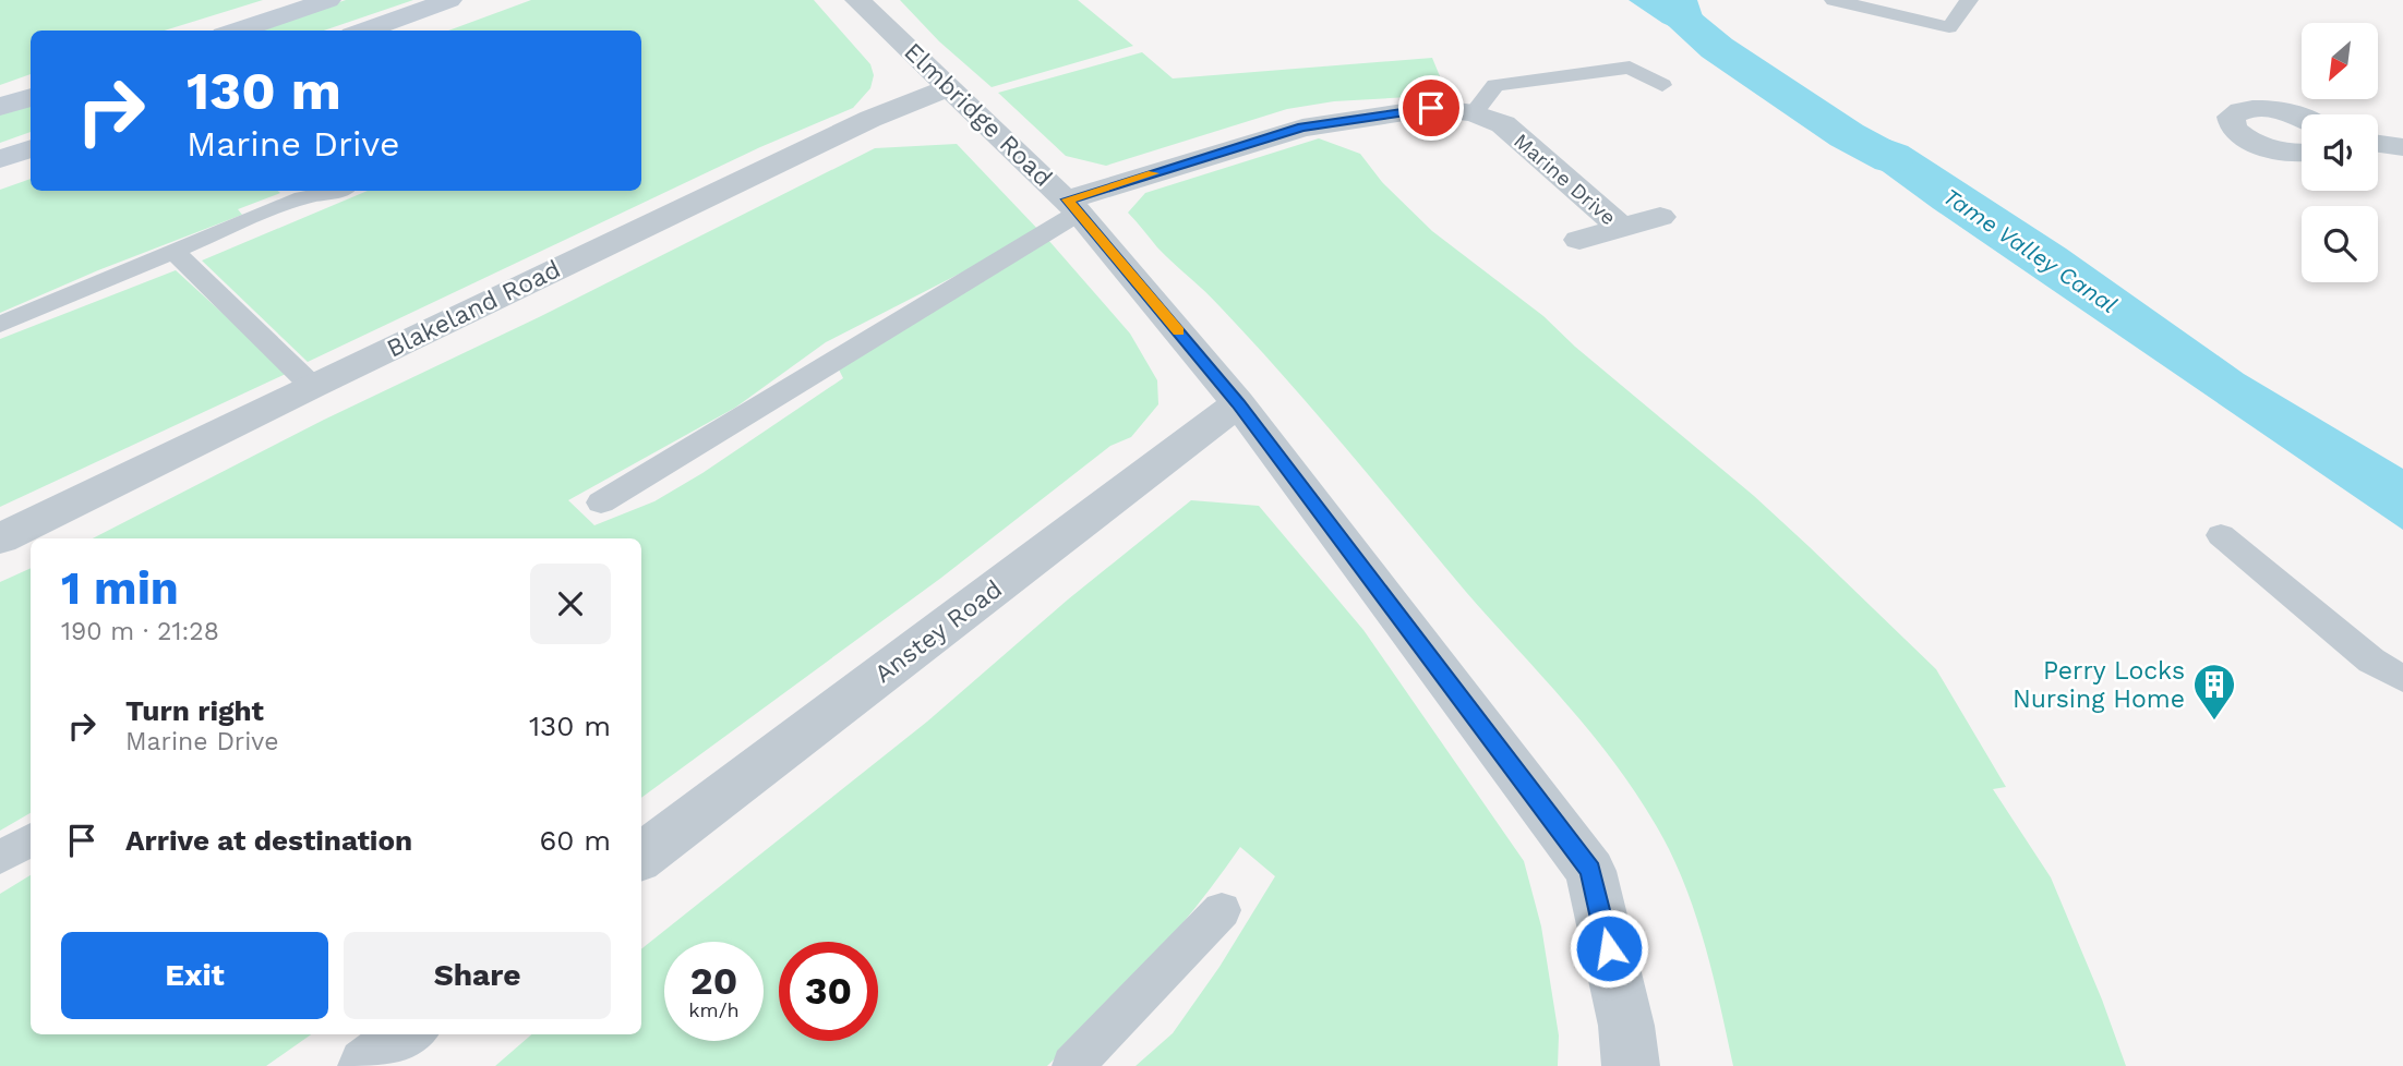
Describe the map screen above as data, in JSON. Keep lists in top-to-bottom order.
{
  "streets": {
    "street": [
      "Elmbridge Road",
      "Marine Drive",
      "Blakeland Road",
      "Anstey Road"
    ]
  },
  "crossings": [
    ["Elmbridge Road", "Marine Drive"],
    ["Elmbridge Road", "Blakeland Road"],
    ["Elmbridge Road", "Anstey Road"]
  ],
  "water": ["Tame Valley Canal"],
  "places": {
    "building": ["Perry Locks Nursing Home"]
  },
  "north": "bottom left",
  "page": {
    "turn": ["130 m", "Marine Drive"],
    "heading": ["1 min", "190 m · 21:28"],
    "list": [
      {
        "name": "Turn right",
        "note": "Marine Drive",
        "value": "130 m"
      },
      {
        "name": "Arrive at destination",
        "value": "60 m"
      }
    ],
    "buttons": ["Exit", "Share"],
    "speed": "20 km/h",
    "limit": "30"
  }
}
